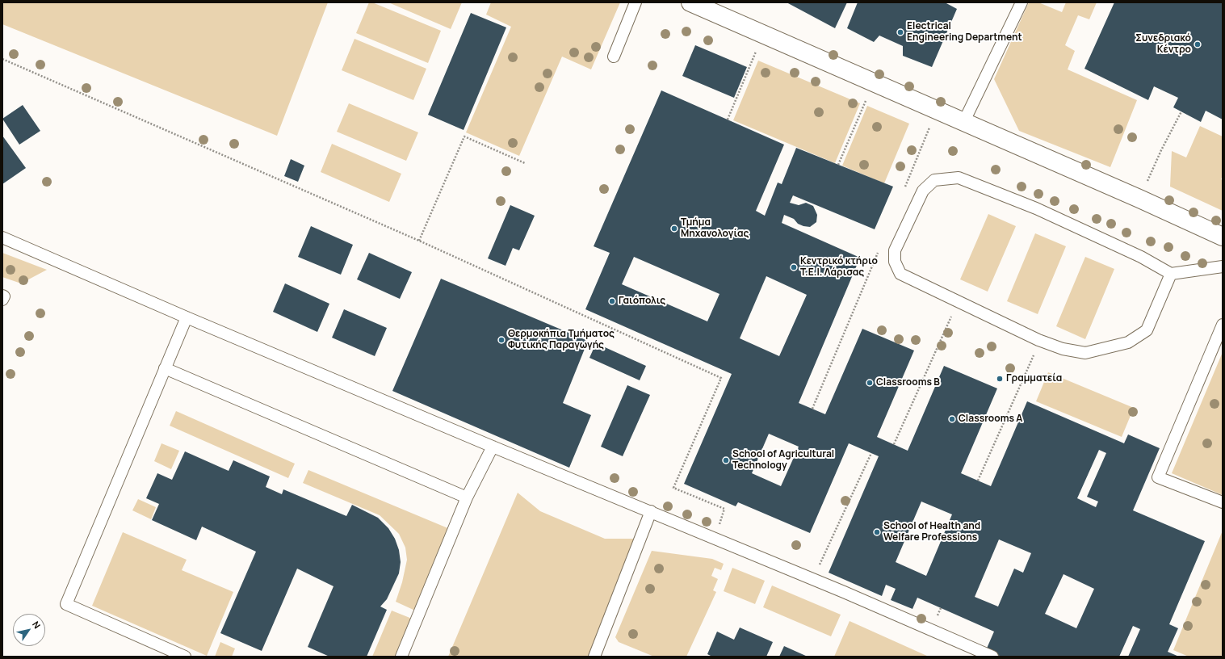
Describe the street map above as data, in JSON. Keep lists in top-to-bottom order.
{
  "places": [
    "Electrical Engineering Department",
    "Συνεδριακό Κέντρο",
    "Τμήμα Μηχανολογίας",
    "Κεντρικό κτήριο Τ.Ε.Ι. Λάρισας",
    "Γαιόπολις",
    "Θερμοκήπια Τμήματος Φυτικής Παραγωγής",
    "Γραμματεία",
    "Classrooms B",
    "Classrooms A",
    "School of Agricultural Technology",
    "School of Health and Welfare Professions"
  ],
  "north": "top right"
}
